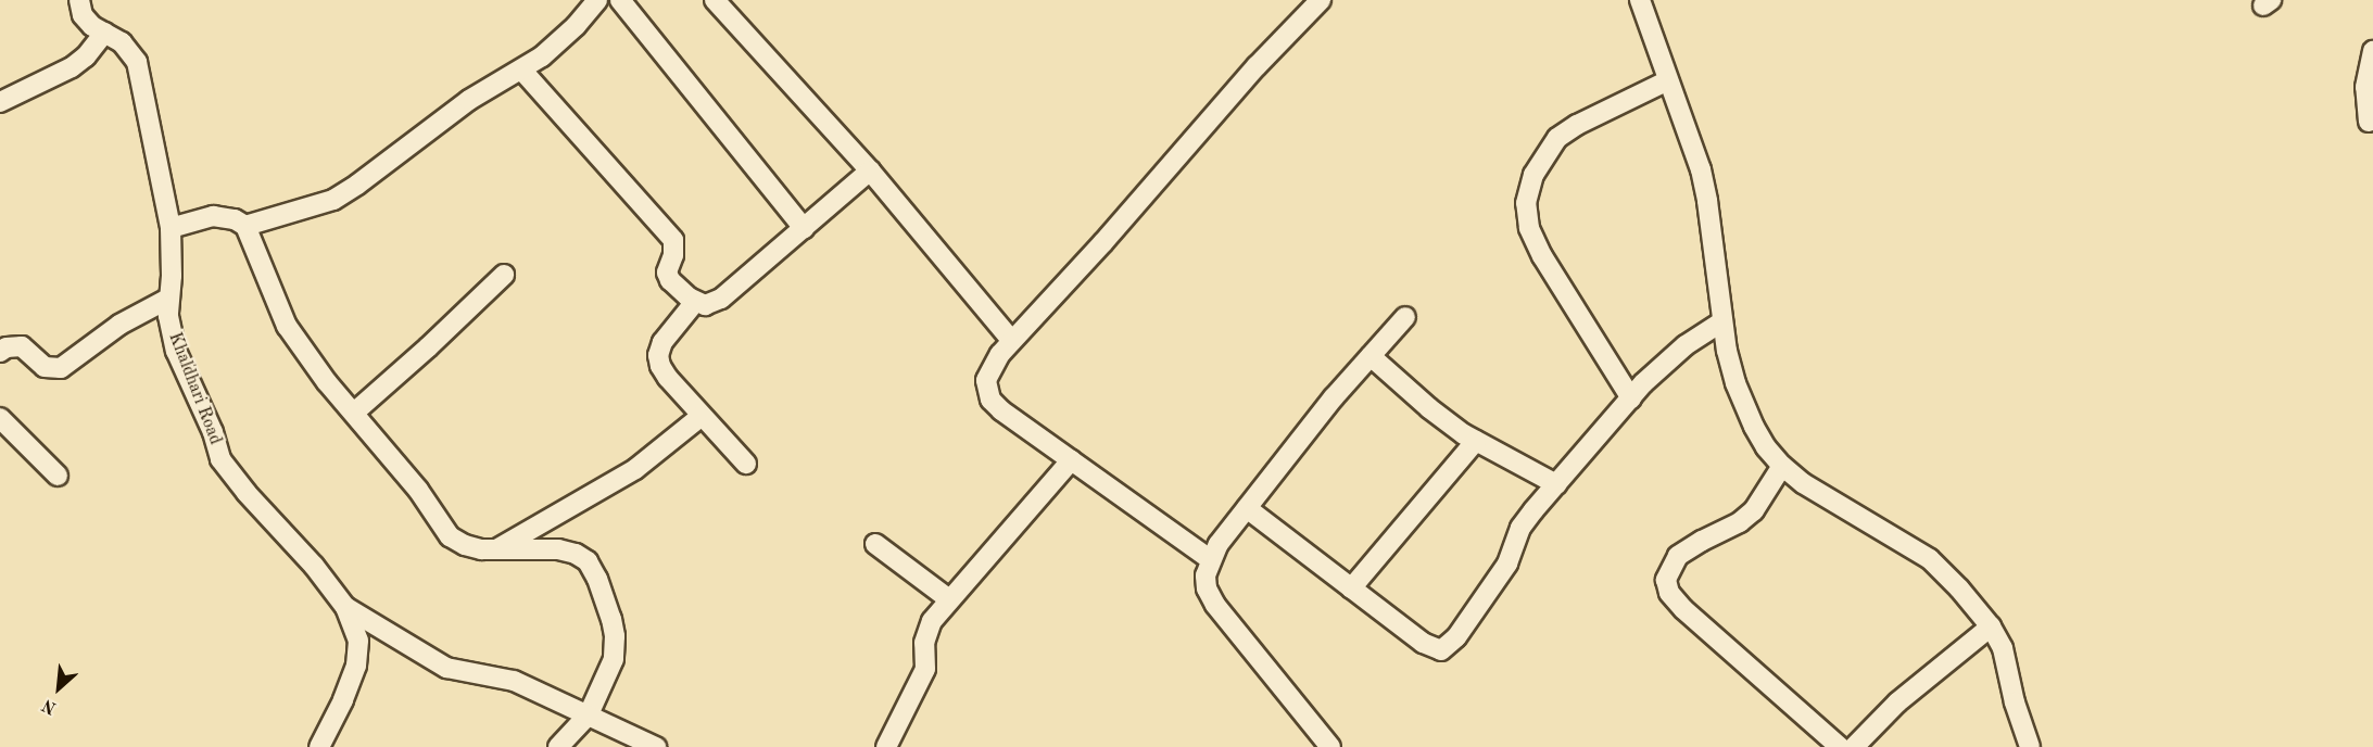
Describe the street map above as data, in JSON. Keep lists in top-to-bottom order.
{
  "streets": {
    "street": ["Khaldhari Road"]
  },
  "north": "bottom left"
}
